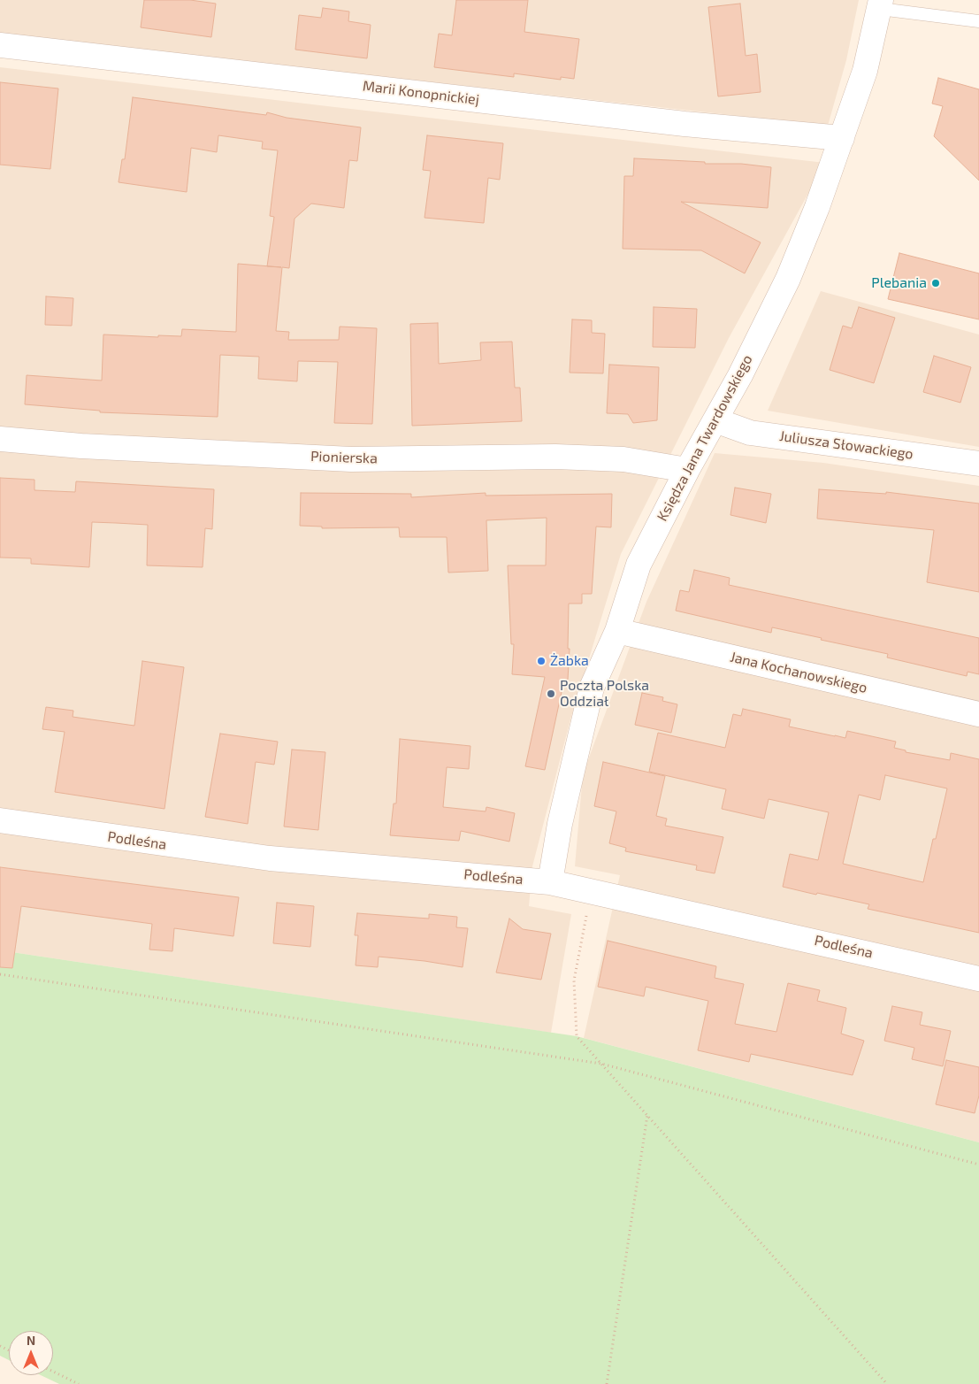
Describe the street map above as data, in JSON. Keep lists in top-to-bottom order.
{
  "streets": {
    "street": [
      "Marii Konopnickiej",
      "Księdza Jana Twardowskiego",
      "Juliusza Słowackiego",
      "Pionierska",
      "Jana Kochanowskiego",
      "Podleśna"
    ]
  },
  "crossings": [
    ["Marii Konopnickiej", "Księdza Jana Twardowskiego"],
    ["Księdza Jana Twardowskiego", "Juliusza Słowackiego"],
    ["Księdza Jana Twardowskiego", "Pionierska"],
    ["Księdza Jana Twardowskiego", "Jana Kochanowskiego"],
    ["Księdza Jana Twardowskiego", "Podleśna"]
  ],
  "places": ["Plebania", "Żabka", "Poczta Polska Oddział"],
  "north": "top"
}
